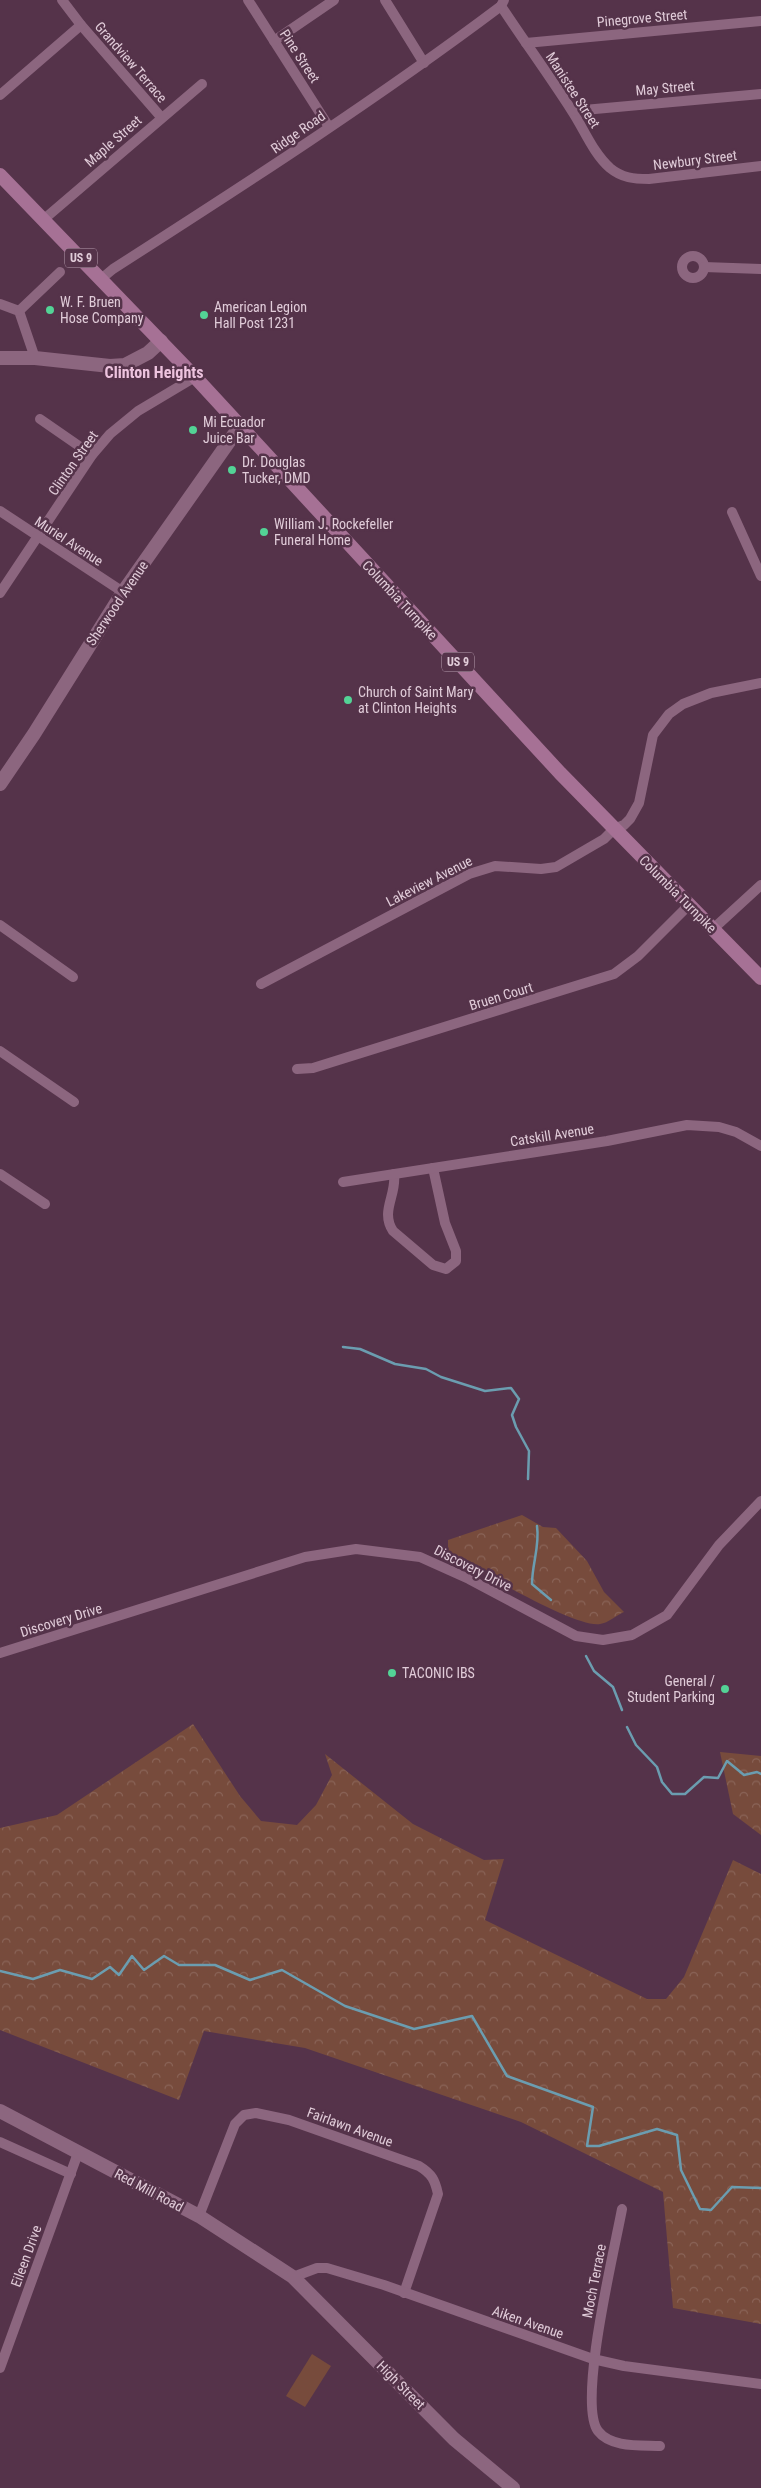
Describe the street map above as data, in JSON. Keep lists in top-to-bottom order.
{
  "streets": {
    "main road": ["US 9", "Columbia Turnpike"],
    "street": [
      "Pinegrove Street",
      "Pine Street",
      "Grandview Terrace",
      "May Street",
      "Manistee Street",
      "Ridge Road",
      "Maple Street",
      "Newbury Street",
      "Clinton Street",
      "Muriel Avenue",
      "Sherwood Avenue",
      "Lakeview Avenue",
      "Bruen Court",
      "Catskill Avenue",
      "Discovery Drive",
      "Fairlawn Avenue",
      "Red Mill Road",
      "Eileen Drive",
      "Moch Terrace",
      "Aiken Avenue",
      "High Street"
    ]
  },
  "crossings": [
    ["Pinegrove Street", "Manistee Street"],
    ["Pine Street", "Ridge Road"],
    ["Grandview Terrace", "Maple Street"],
    ["May Street", "Manistee Street"],
    ["Manistee Street", "Ridge Road"],
    ["Manistee Street", "Newbury Street"],
    ["Ridge Road", "Columbia Turnpike"],
    ["Maple Street", "Columbia Turnpike"],
    ["Clinton Street", "Muriel Avenue"],
    ["Clinton Street", "Columbia Turnpike"],
    ["Muriel Avenue", "Sherwood Avenue"],
    ["Columbia Turnpike", "Sherwood Avenue"],
    ["Columbia Turnpike", "Lakeview Avenue"],
    ["Columbia Turnpike", "Bruen Court"],
    ["Fairlawn Avenue", "Red Mill Road"],
    ["Fairlawn Avenue", "Aiken Avenue"],
    ["Red Mill Road", "Eileen Drive"],
    ["Red Mill Road", "Aiken Avenue"],
    ["Red Mill Road", "High Street"],
    ["Moch Terrace", "Aiken Avenue"],
    ["Aiken Avenue", "High Street"]
  ],
  "districts": ["Clinton Heights"],
  "places": [
    "W. F. Bruen Hose Company",
    "American Legion Hall Post 1231",
    "Mi Ecuador Juice Bar",
    "Dr. Douglas Tucker, DMD",
    "William J. Rockefeller Funeral Home",
    "Church of Saint Mary at Clinton Heights",
    "TACONIC IBS",
    "General / Student Parking"
  ]
}
